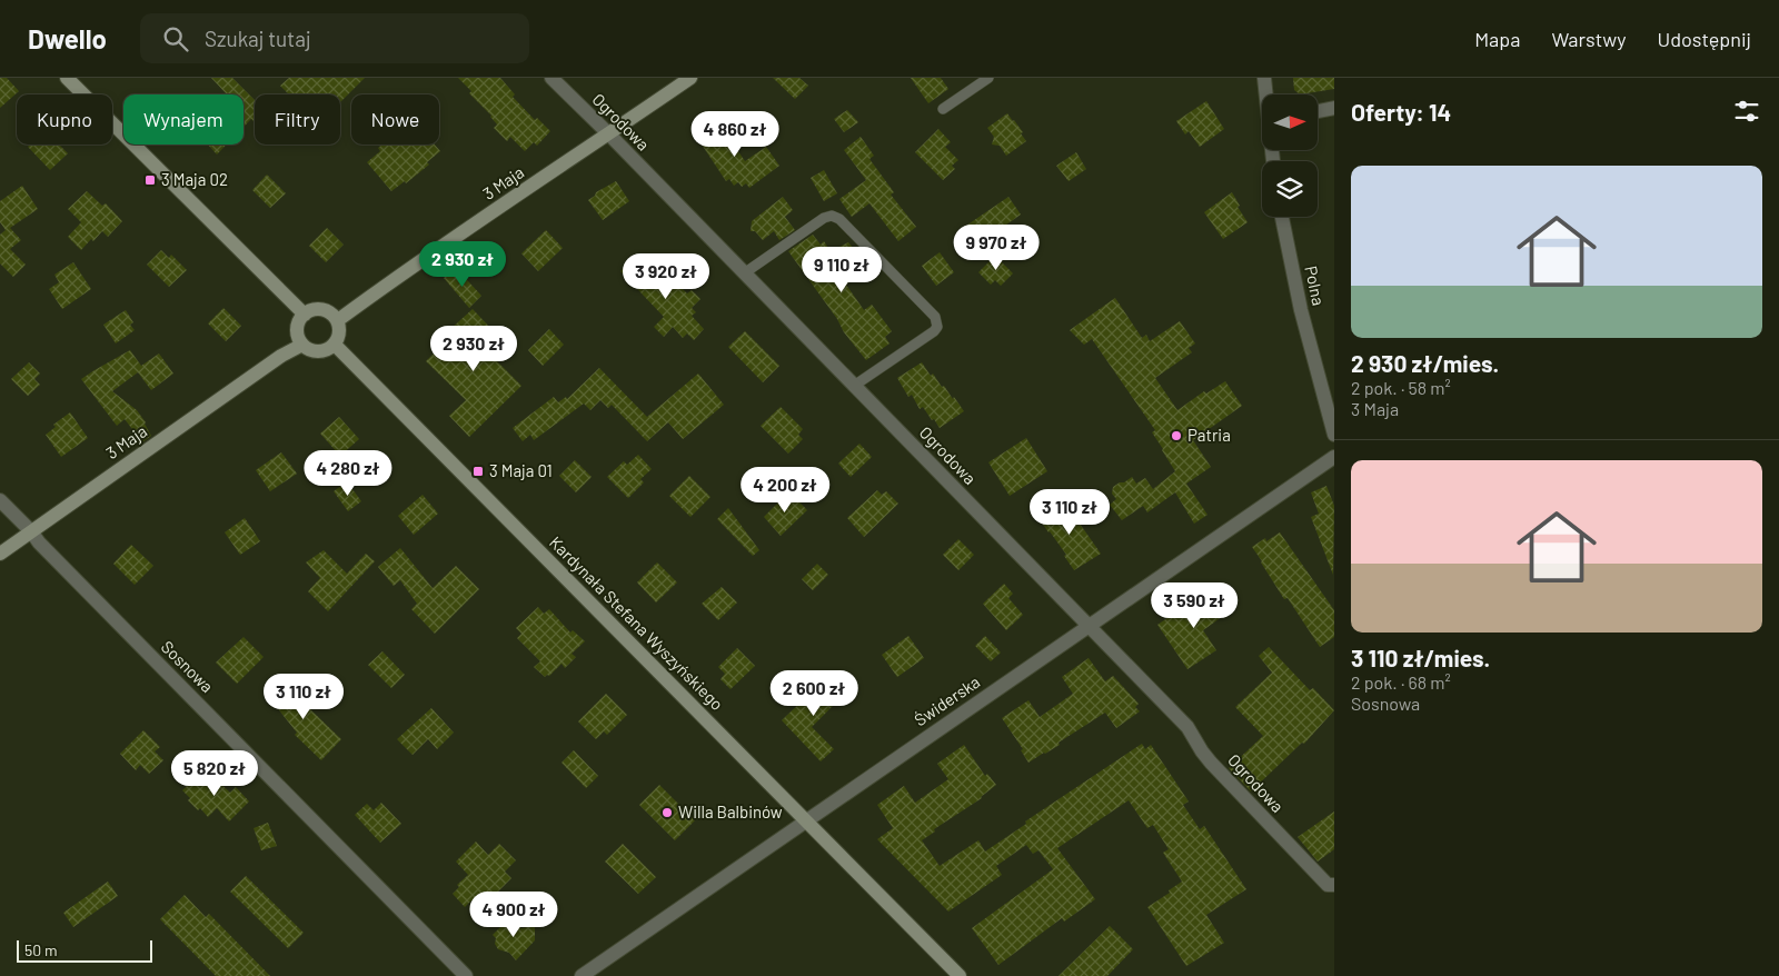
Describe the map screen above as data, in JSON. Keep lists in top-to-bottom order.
{
  "streets": {
    "street": [
      "Ogrodowa",
      "3 Maja",
      "Polna",
      "Kardynała Stefana Wyszyńskiego",
      "Sosnowa",
      "Świderska"
    ]
  },
  "crossings": [
    ["Ogrodowa", "3 Maja"],
    ["Ogrodowa", "Świderska"],
    ["3 Maja", "Kardynała Stefana Wyszyńskiego"],
    ["3 Maja", "Sosnowa"],
    ["Kardynała Stefana Wyszyńskiego", "Świderska"]
  ],
  "places": {
    "transit": ["3 Maja 02", "3 Maja 01"],
    "other": ["Patria", "Willa Balbinów"]
  },
  "scale_bar": "50 m",
  "north": "right",
  "page": {
    "header": "Dwello",
    "search": "Szukaj tutaj",
    "nav": ["Mapa", "Warstwy", "Udostępnij"],
    "heading": "Oferty: 14",
    "chip": [
      "Kupno",
      "Wynajem",
      "Filtry",
      "Nowe"
    ],
    "price": [
      "4 860 zł",
      "9 970 zł",
      "2 930 zł",
      "9 110 zł",
      "3 920 zł",
      "2 930 zł",
      "4 280 zł",
      "4 200 zł",
      "3 110 zł",
      "3 590 zł",
      "2 600 zł",
      "3 110 zł",
      "5 820 zł",
      "4 900 zł"
    ],
    "list": [
      {
        "name": "2 930 zł/mies.",
        "note": "2 pok. · 58 m² · 3 Maja"
      },
      {
        "name": "3 110 zł/mies.",
        "note": "2 pok. · 68 m² · Sosnowa"
      }
    ],
    "scale": "50 m"
  }
}
